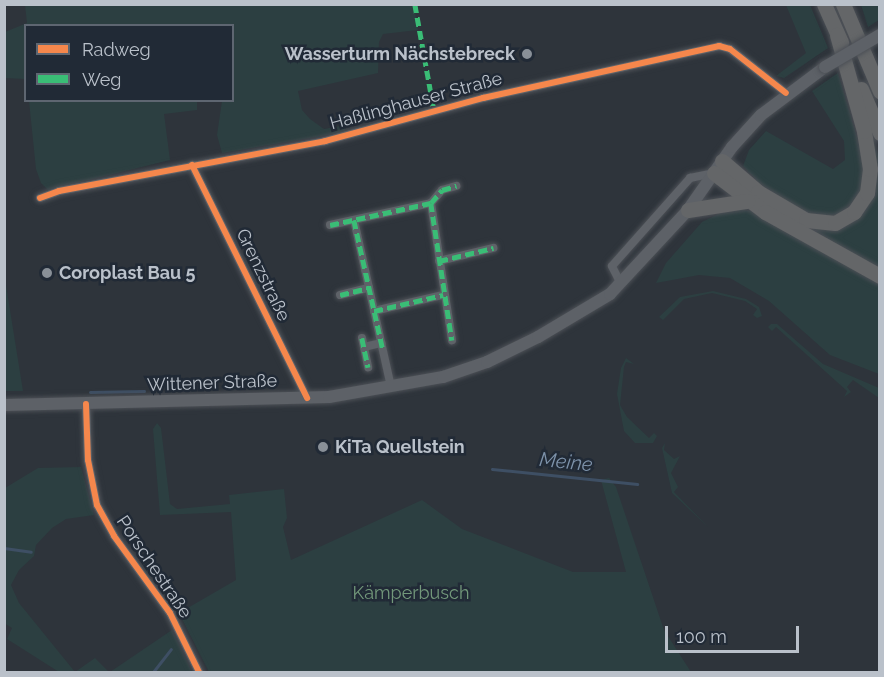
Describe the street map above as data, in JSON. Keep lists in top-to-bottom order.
{
  "streets": {
    "main road": ["Wittener Straße"],
    "street": ["Haßlinghauser Straße", "Grenzstraße", "Porschestraße"]
  },
  "crossings": [
    ["Haßlinghauser Straße", "Grenzstraße"],
    ["Haßlinghauser Straße", "Wittener Straße"],
    ["Grenzstraße", "Wittener Straße"],
    ["Wittener Straße", "Porschestraße"]
  ],
  "water": ["Meine"],
  "parks": ["Kämperbusch"],
  "places": ["Wasserturm Nächstebreck", "Coroplast Bau 5", "KiTa Quellstein"],
  "legend": ["Radweg", "Weg"],
  "scale_bar": "100 m"
}
